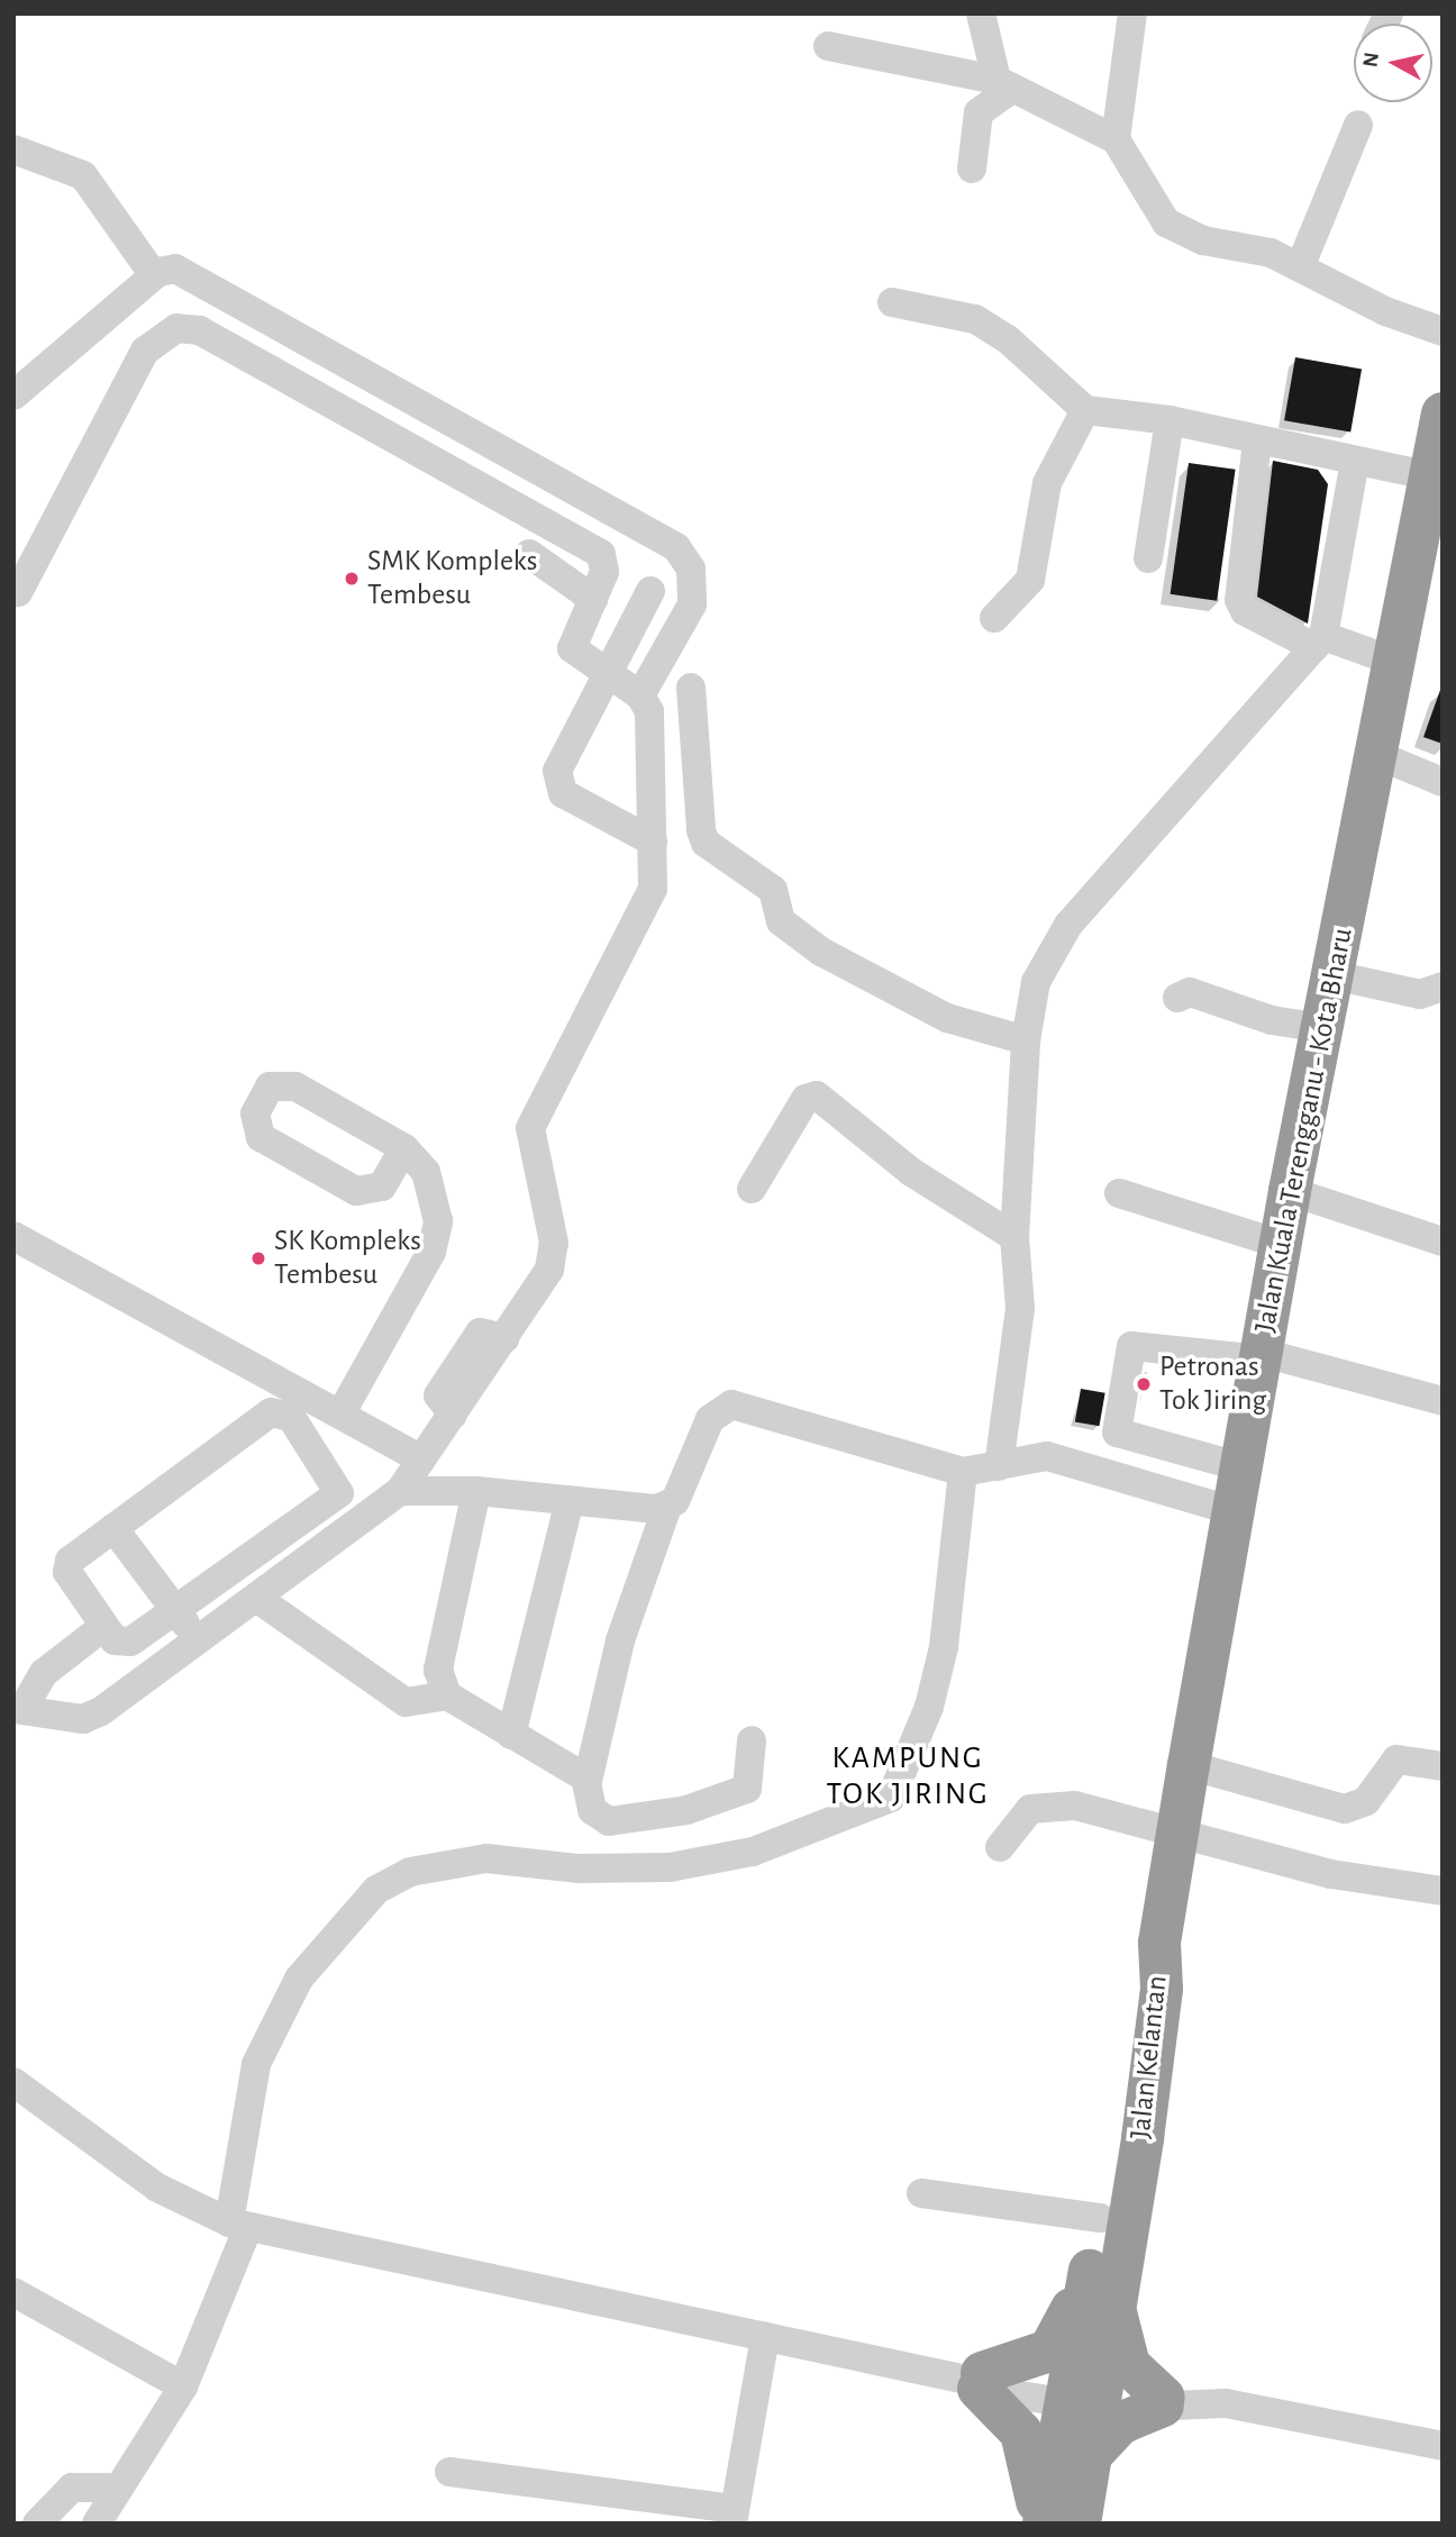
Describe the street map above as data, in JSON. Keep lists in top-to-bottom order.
{
  "streets": {
    "highway": ["Jalan Kuala Terengganu - Kota Bharu", "Jalan Kelantan"]
  },
  "crossings": [
    ["Jalan Kuala Terengganu - Kota Bharu", "Jalan Kelantan"]
  ],
  "districts": ["KAMPUNG TOK JIRING"],
  "places": ["SMK Kompleks Tembesu", "SK Kompleks Tembesu", "Petronas Tok Jiring"],
  "north": "left"
}
